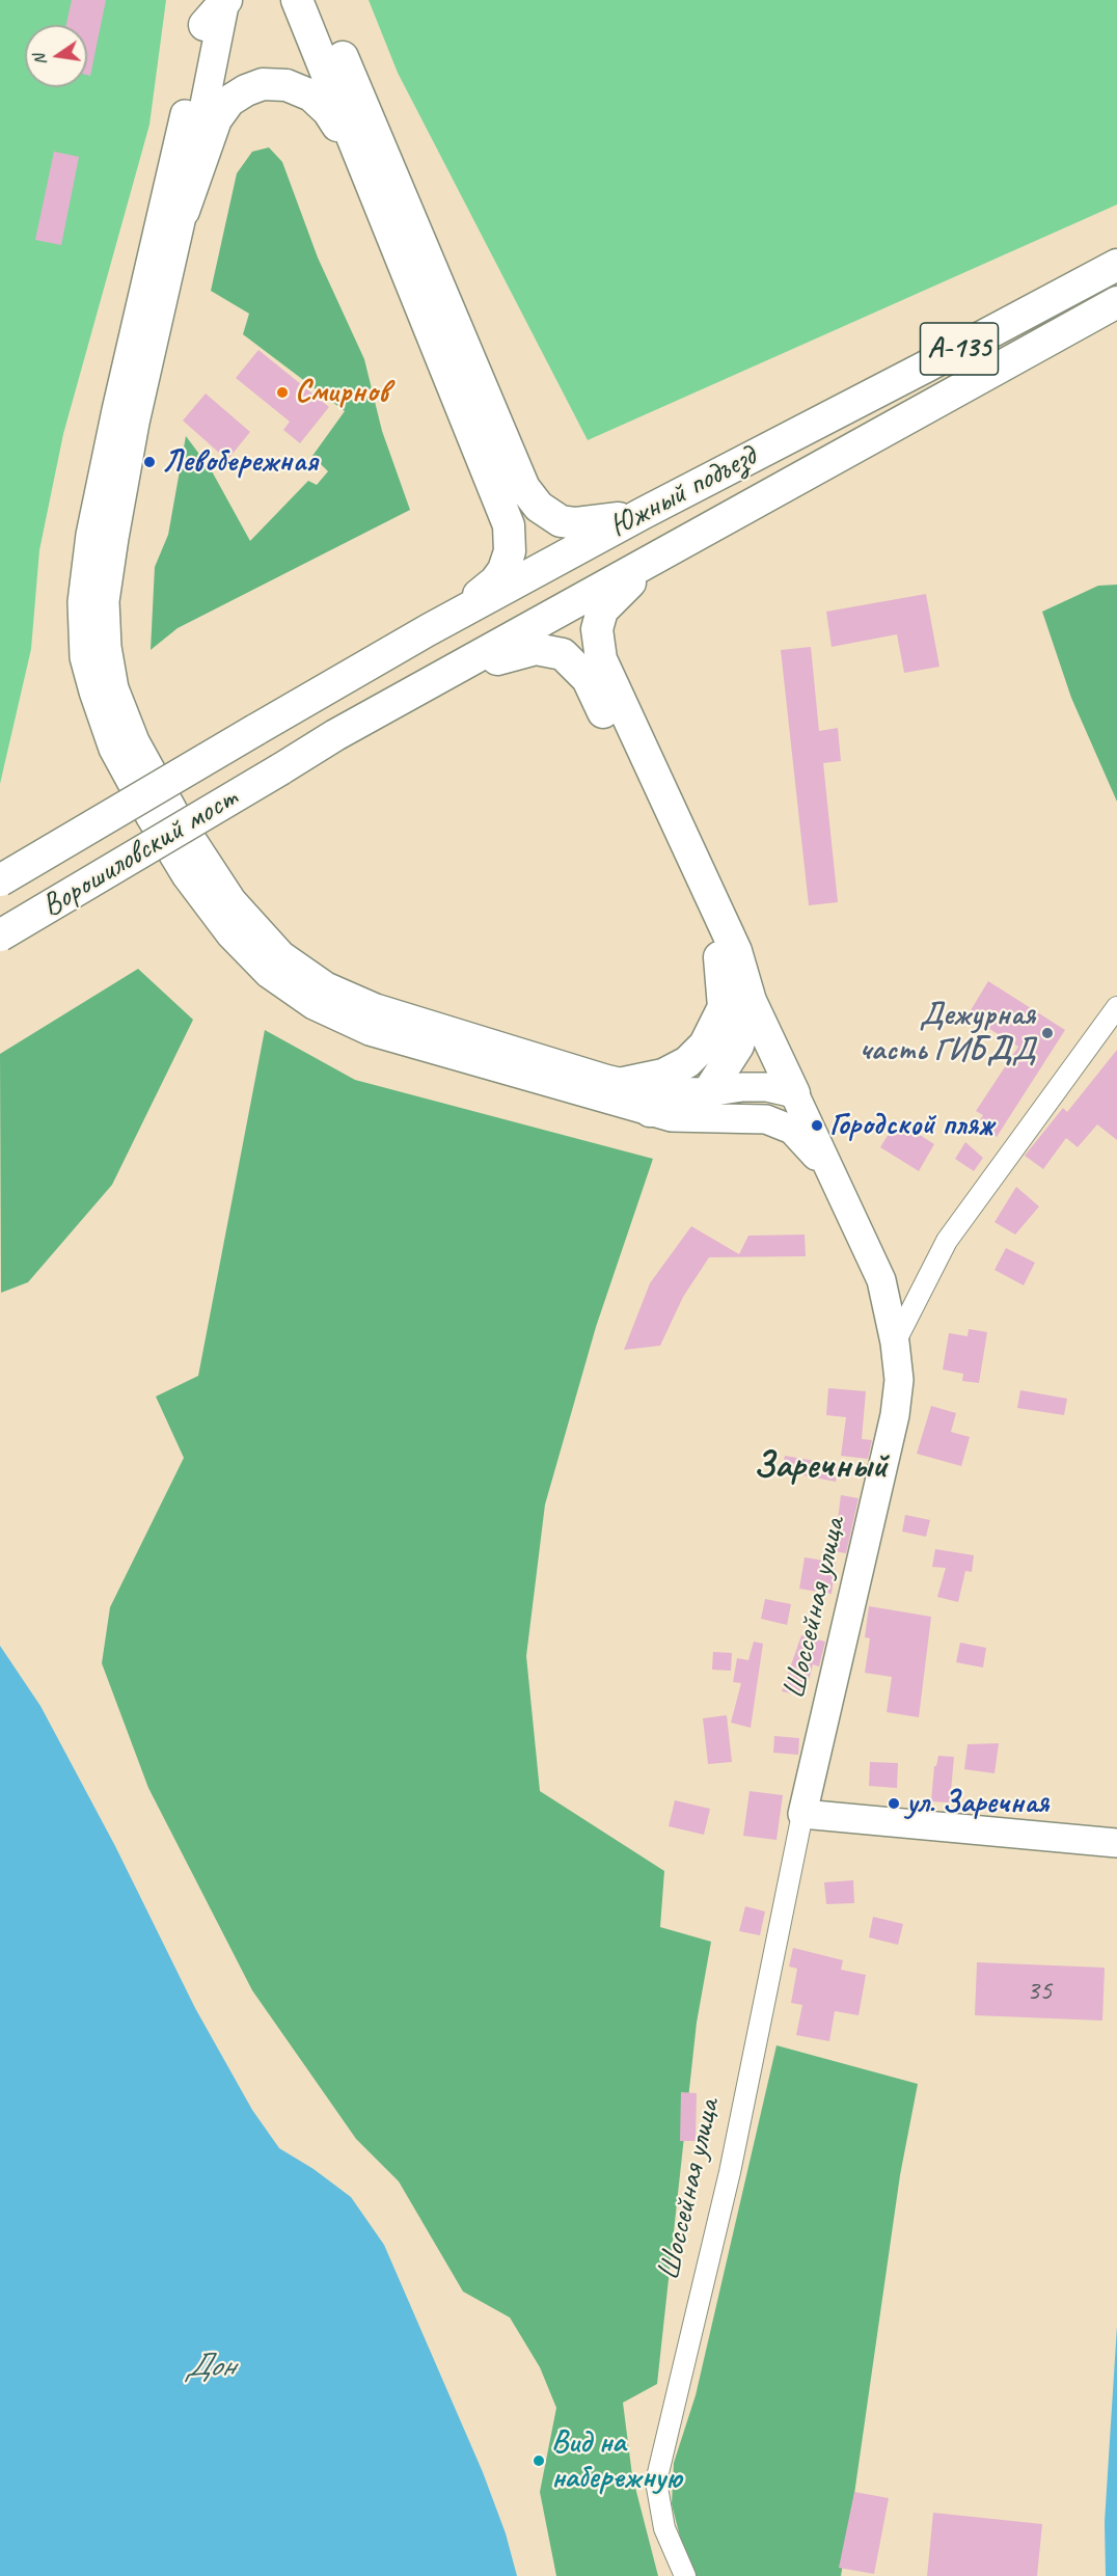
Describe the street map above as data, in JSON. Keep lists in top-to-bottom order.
{
  "streets": {
    "main road": [
      "А-135",
      "Южный подъезд",
      "Ворошиловский мост",
      "Шоссейная улица"
    ]
  },
  "crossings": [
    ["Южный подъезд", "Ворошиловский мост"]
  ],
  "districts": ["Заречный"],
  "water": ["Дон"],
  "places": [
    "Смирнов",
    "Левобережная",
    "Дежурная часть ГИБДД",
    "Городской пляж",
    "ул. Заречная",
    "Вид на набережную"
  ],
  "house_numbers": ["35"],
  "north": "left"
}
